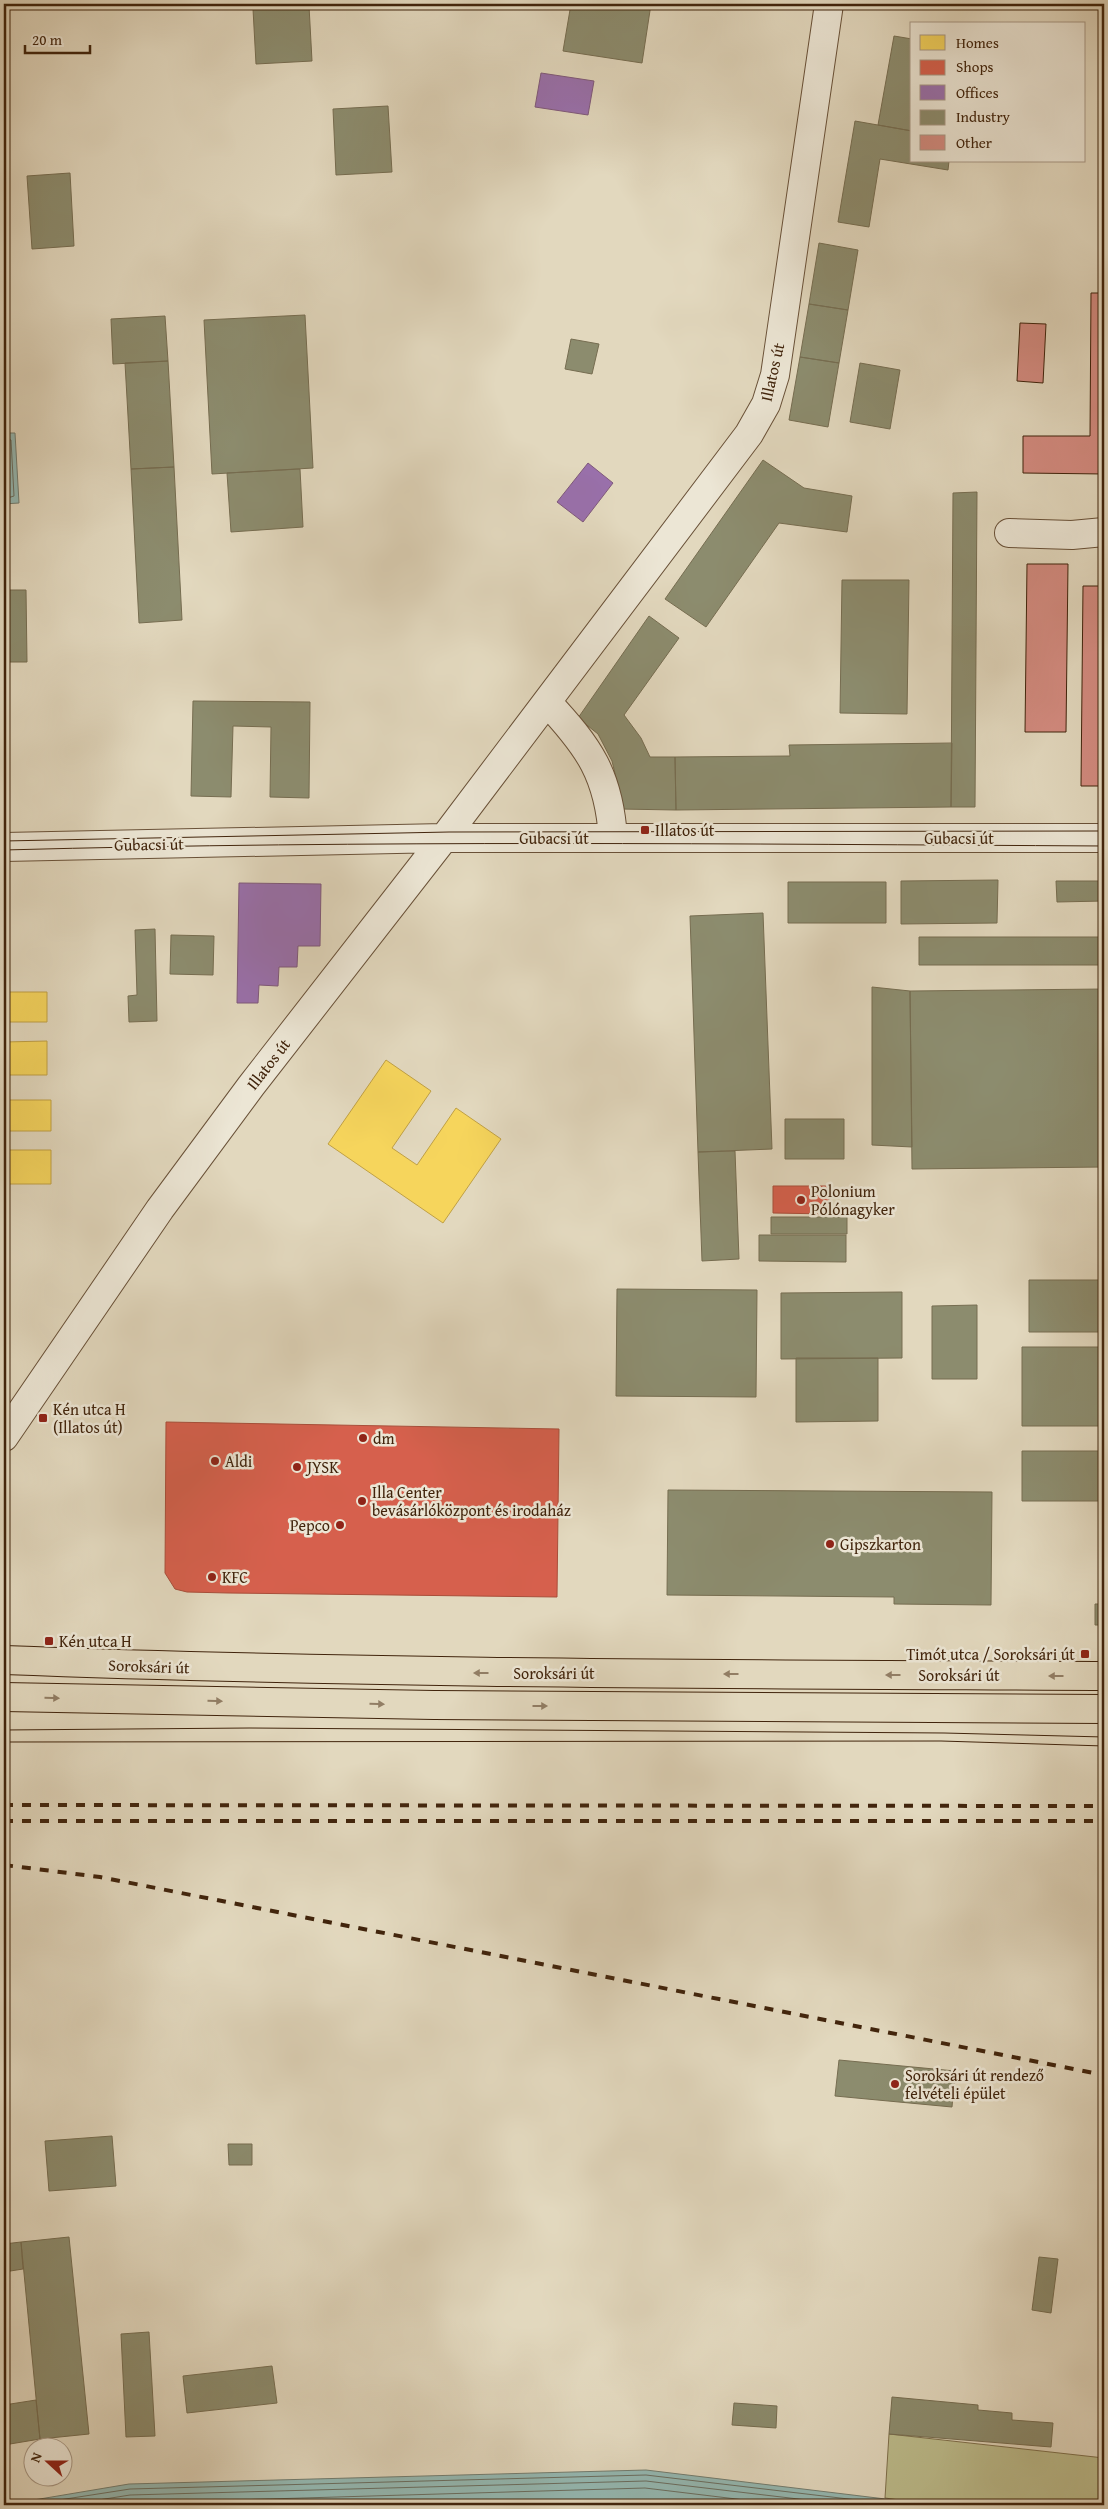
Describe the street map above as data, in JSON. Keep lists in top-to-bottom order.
{
  "streets": {
    "main road": ["Soroksári út"],
    "street": ["Illatos út", "Gubacsi út"]
  },
  "crossings": [
    ["Illatos út", "Gubacsi út"]
  ],
  "places": {
    "transit": [
      "Illatos út",
      "Kén utca H (Illatos út)",
      "Kén utca H",
      "Timót utca / Soroksári út"
    ],
    "other": [
      "Polonium Pólónagyker",
      "dm",
      "Aldi",
      "JYSK",
      "Illa Center bevásárlóközpont és irodaház",
      "Pepco",
      "Gipszkarton",
      "KFC",
      "Soroksári út rendező felvételi épület"
    ]
  },
  "legend": [
    "Homes",
    "Shops",
    "Offices",
    "Industry",
    "Other"
  ],
  "scale_bar": "20 m",
  "north": "left"
}
